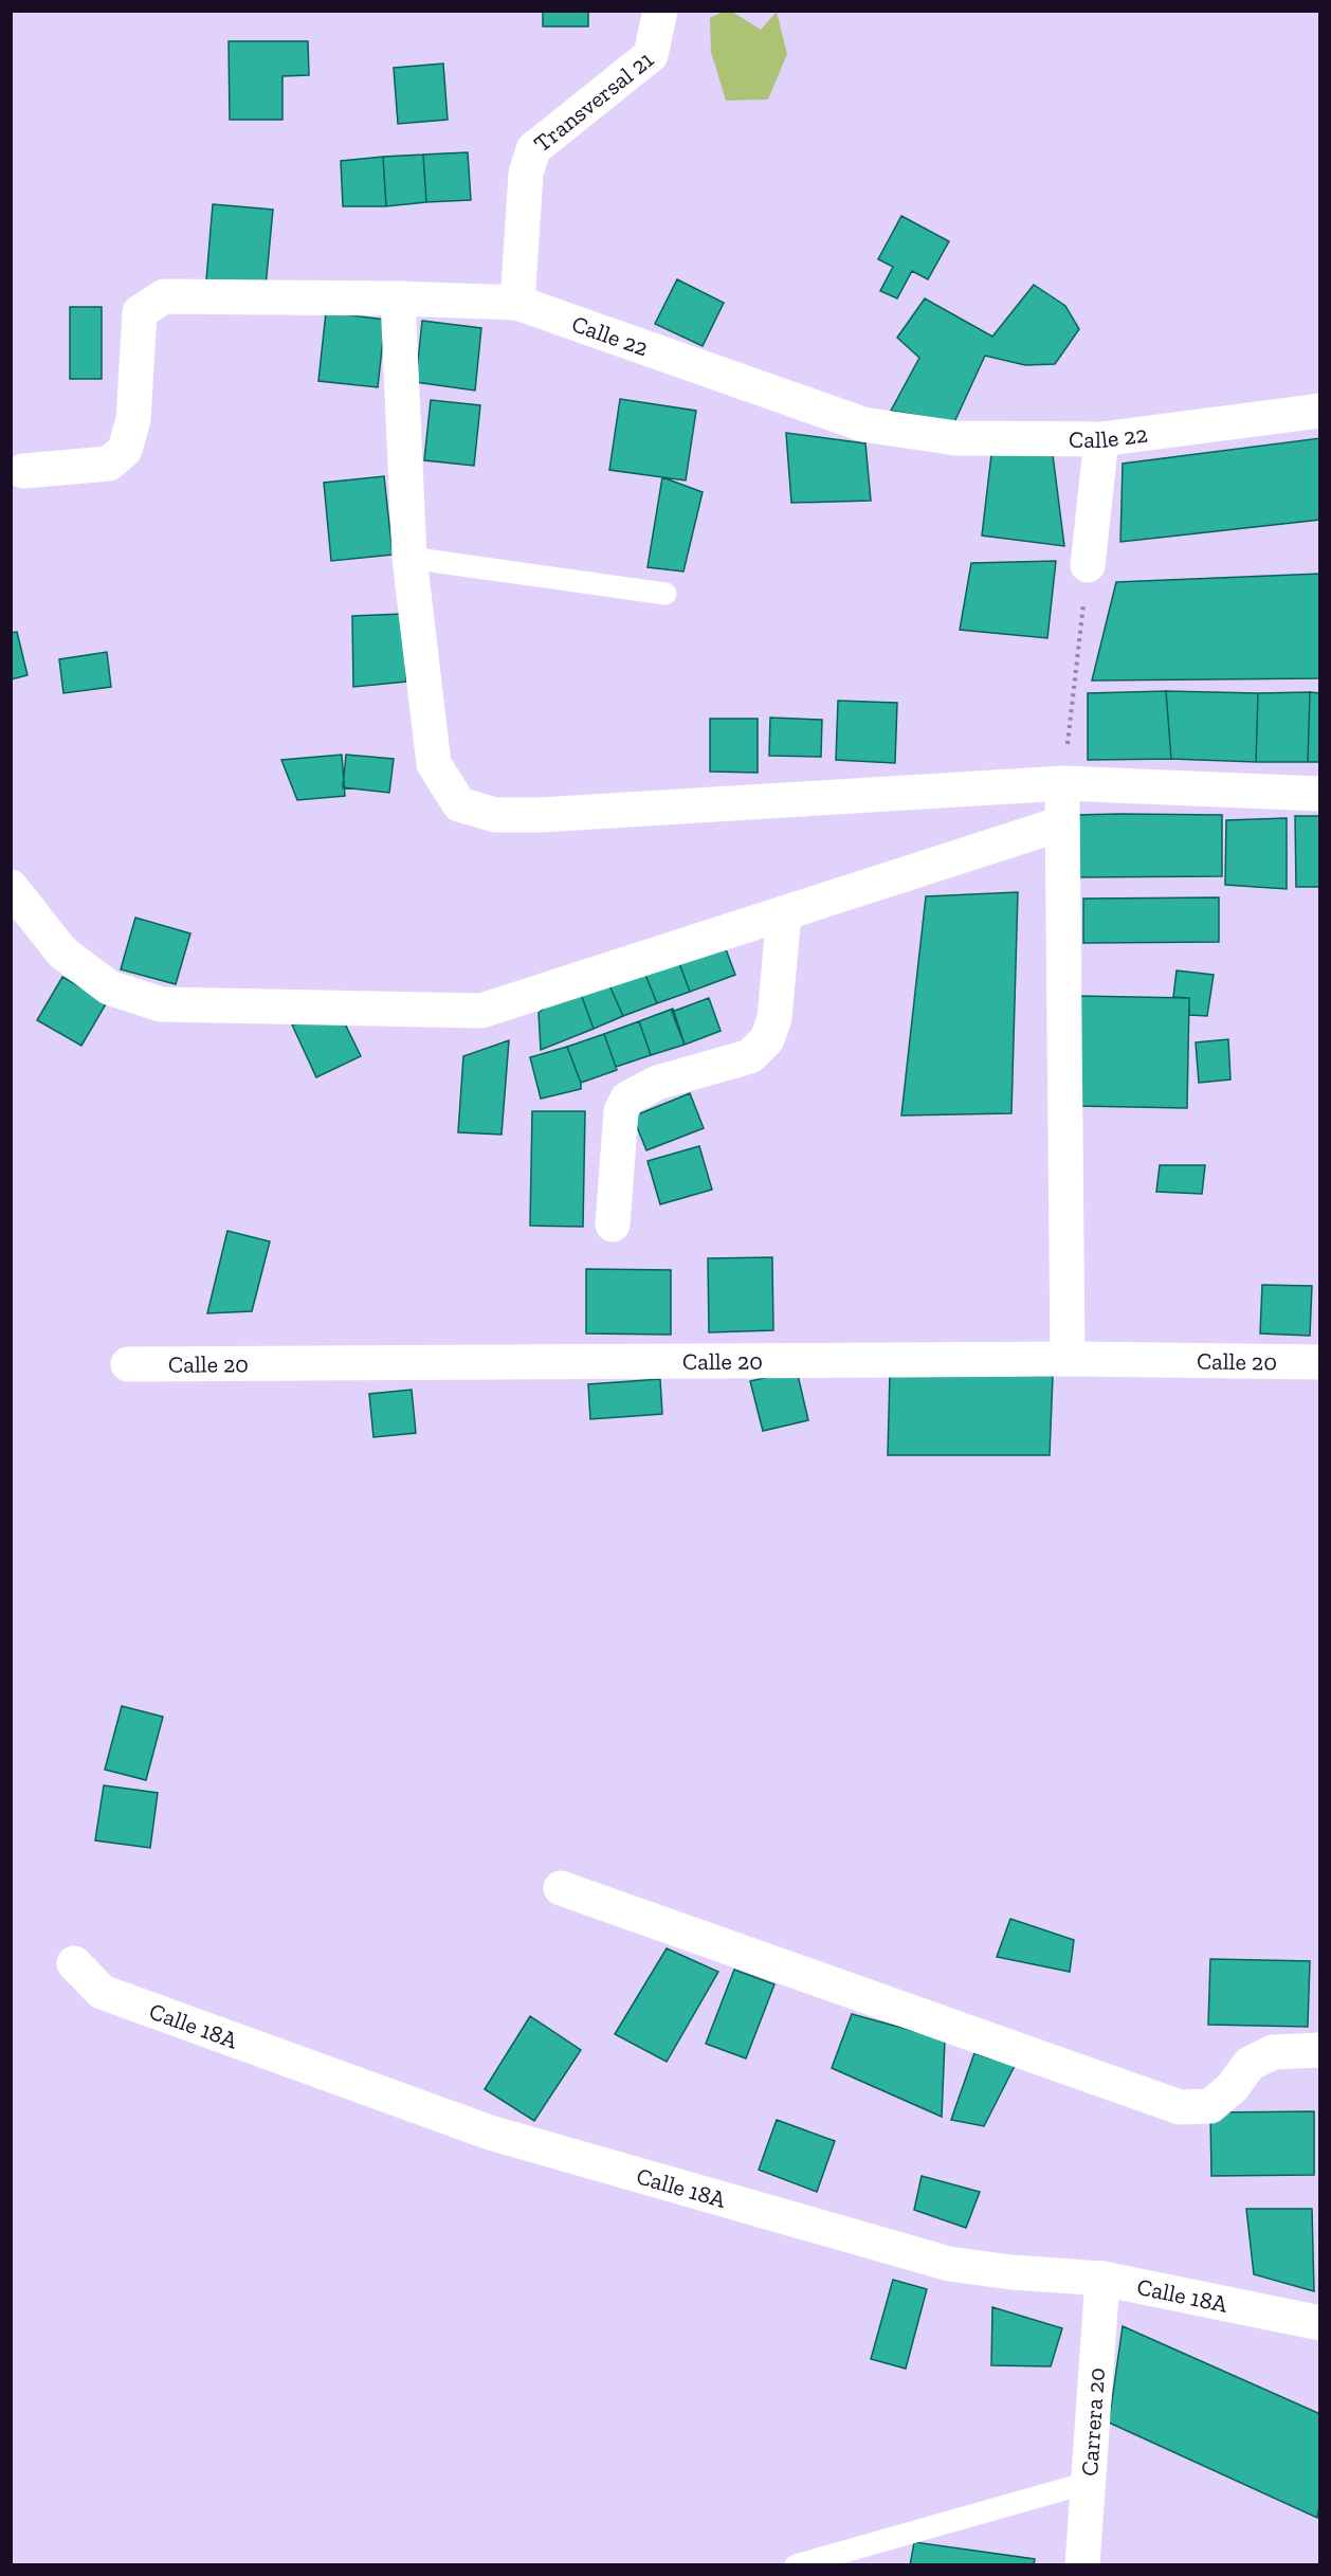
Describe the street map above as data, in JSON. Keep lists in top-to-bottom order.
{
  "streets": {
    "street": [
      "Transversal 21",
      "Calle 22",
      "Calle 20",
      "Calle 18A",
      "Carrera 20"
    ]
  },
  "crossings": [
    ["Transversal 21", "Calle 22"],
    ["Calle 18A", "Carrera 20"]
  ]
}
